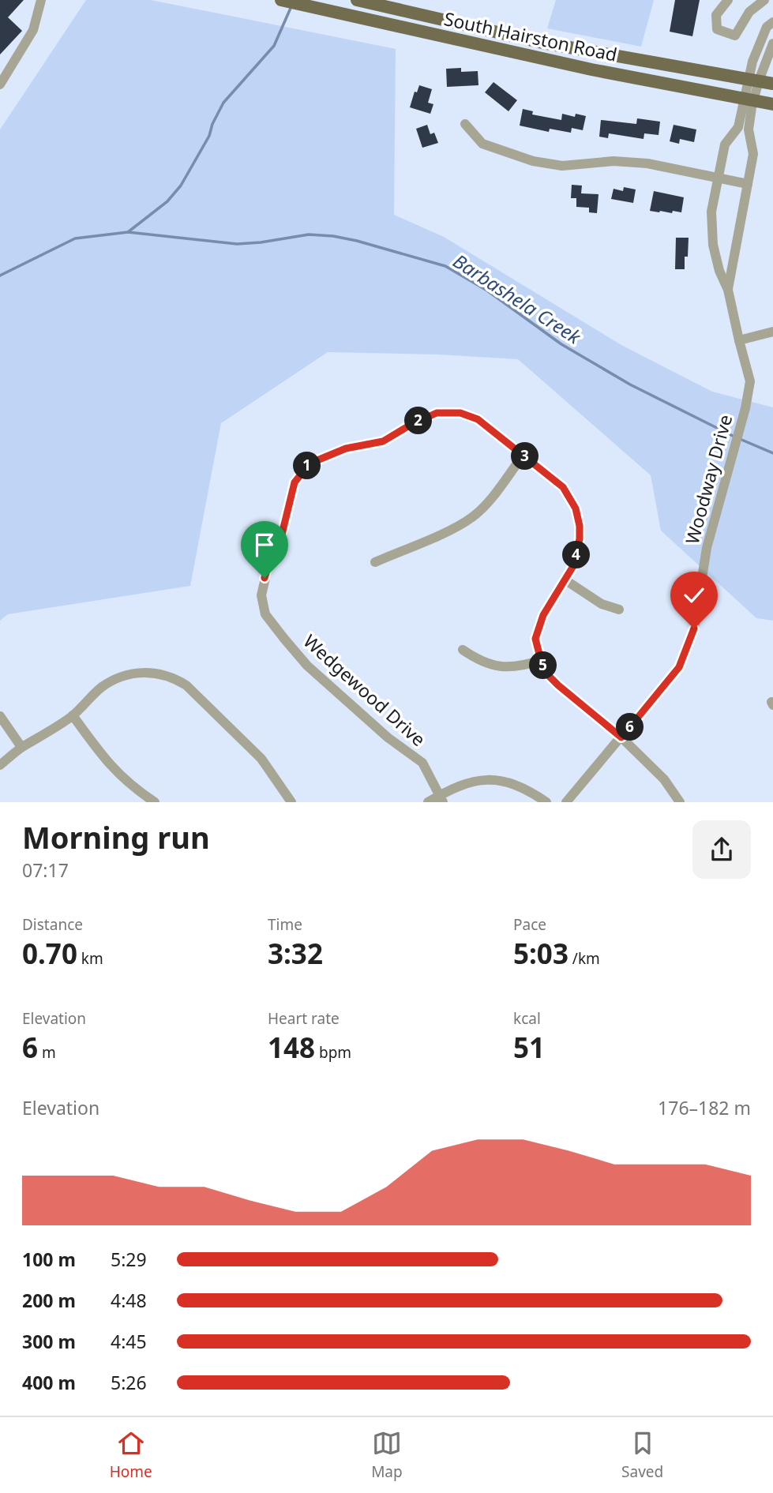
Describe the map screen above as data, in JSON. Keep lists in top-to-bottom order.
{
  "streets": {
    "main road": ["South Hairston Road"],
    "street": ["Woodway Drive", "Wedgewood Drive"]
  },
  "crossings": [
    ["South Hairston Road", "Woodway Drive"],
    ["Woodway Drive", "Wedgewood Drive"]
  ],
  "water": ["Barbashela Creek"],
  "page": {
    "pins": [
      "2",
      "3",
      "1",
      "4",
      "5",
      "6"
    ],
    "heading": ["Morning run", "07:17"],
    "stats": [
      ["Distance", "0.70 km"],
      ["Time", "3:32"],
      ["Pace", "5:03 /km"],
      ["Elevation", "6 m"],
      ["Heart rate", "148 bpm"],
      ["kcal", "51"]
    ],
    "chart": ["Elevation", "176–182 m"],
    "list": [
      {
        "name": "100 m",
        "note": "5:29"
      },
      {
        "name": "200 m",
        "note": "4:48"
      },
      {
        "name": "300 m",
        "note": "4:45"
      },
      {
        "name": "400 m",
        "note": "5:26"
      }
    ],
    "tabs": ["Home", "Map", "Saved"]
  }
}
